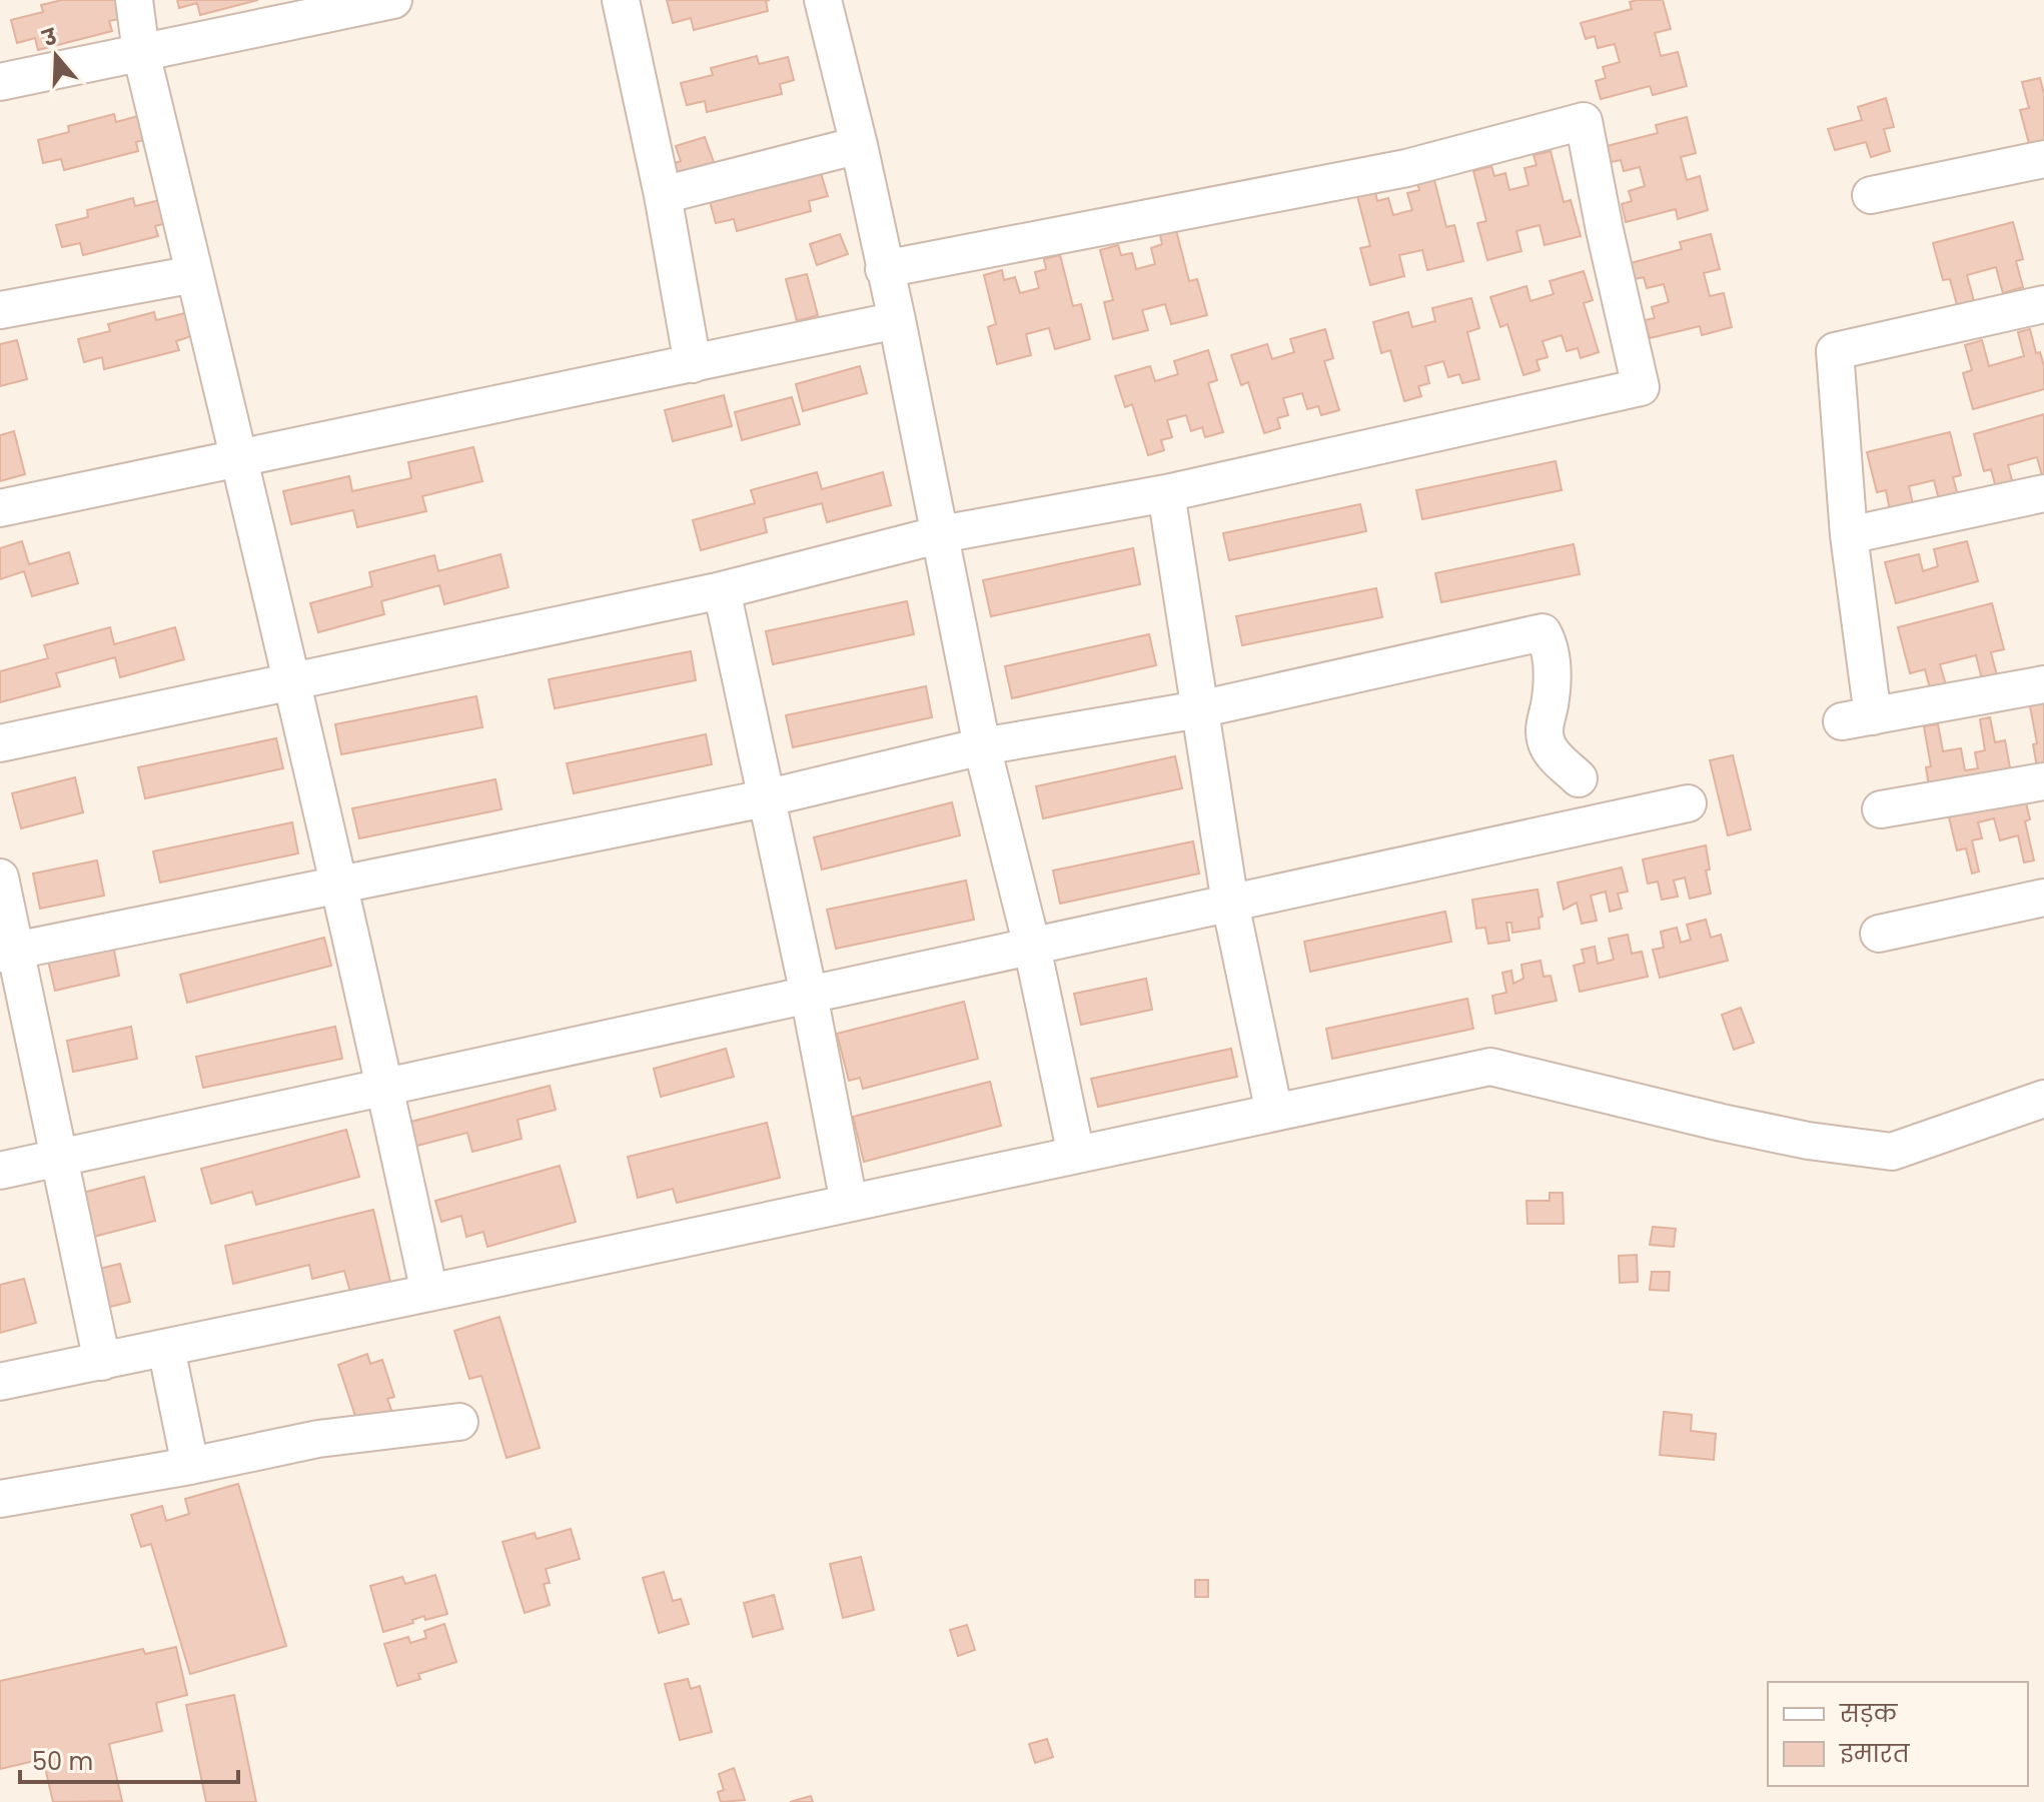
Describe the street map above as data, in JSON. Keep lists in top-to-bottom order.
{
  "legend": ["सड़क", "इमारत"],
  "scale_bar": "50 m",
  "north": "top"
}
